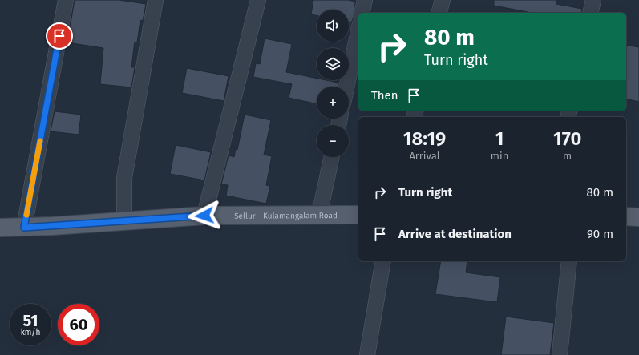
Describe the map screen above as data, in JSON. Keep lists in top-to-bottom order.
{
  "streets": {
    "main road": ["Sellur - Kulamangalam Road"]
  },
  "page": {
    "map_buttons": ["+", "−"],
    "turn": ["80 m", "Turn right"],
    "then": "Then",
    "eta": [
      "18:19",
      "Arrival",
      "1",
      "min",
      "170",
      "m"
    ],
    "list": [
      {
        "name": "Turn right",
        "value": "80 m"
      },
      {
        "name": "Arrive at destination",
        "value": "90 m"
      }
    ],
    "speed": "51 km/h",
    "limit": "60"
  }
}
